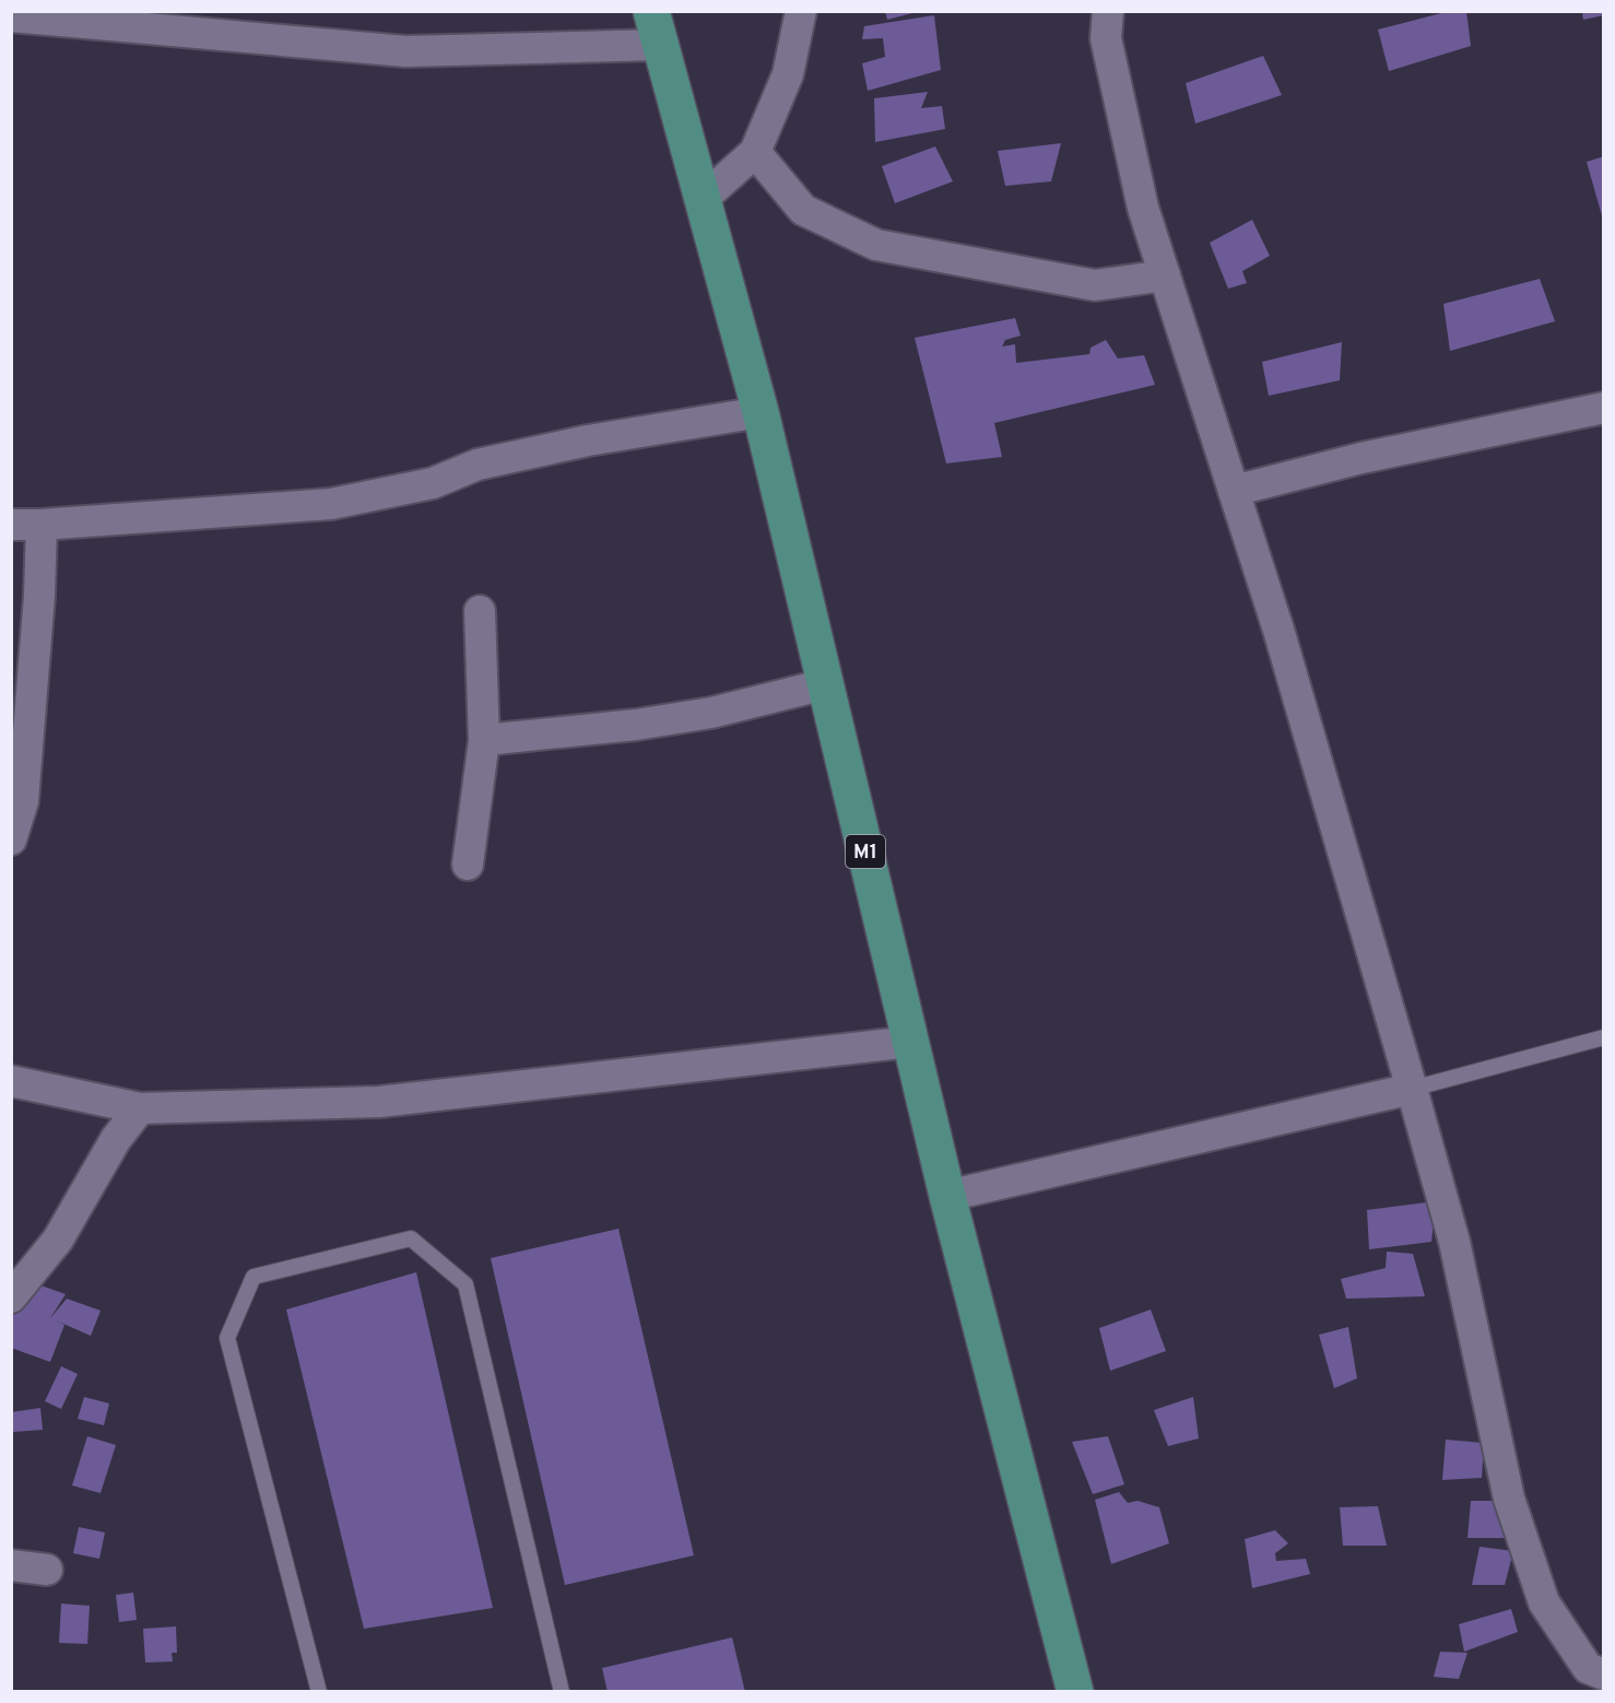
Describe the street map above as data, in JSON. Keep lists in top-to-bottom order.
{
  "streets": {
    "main road": ["M1"]
  }
}
